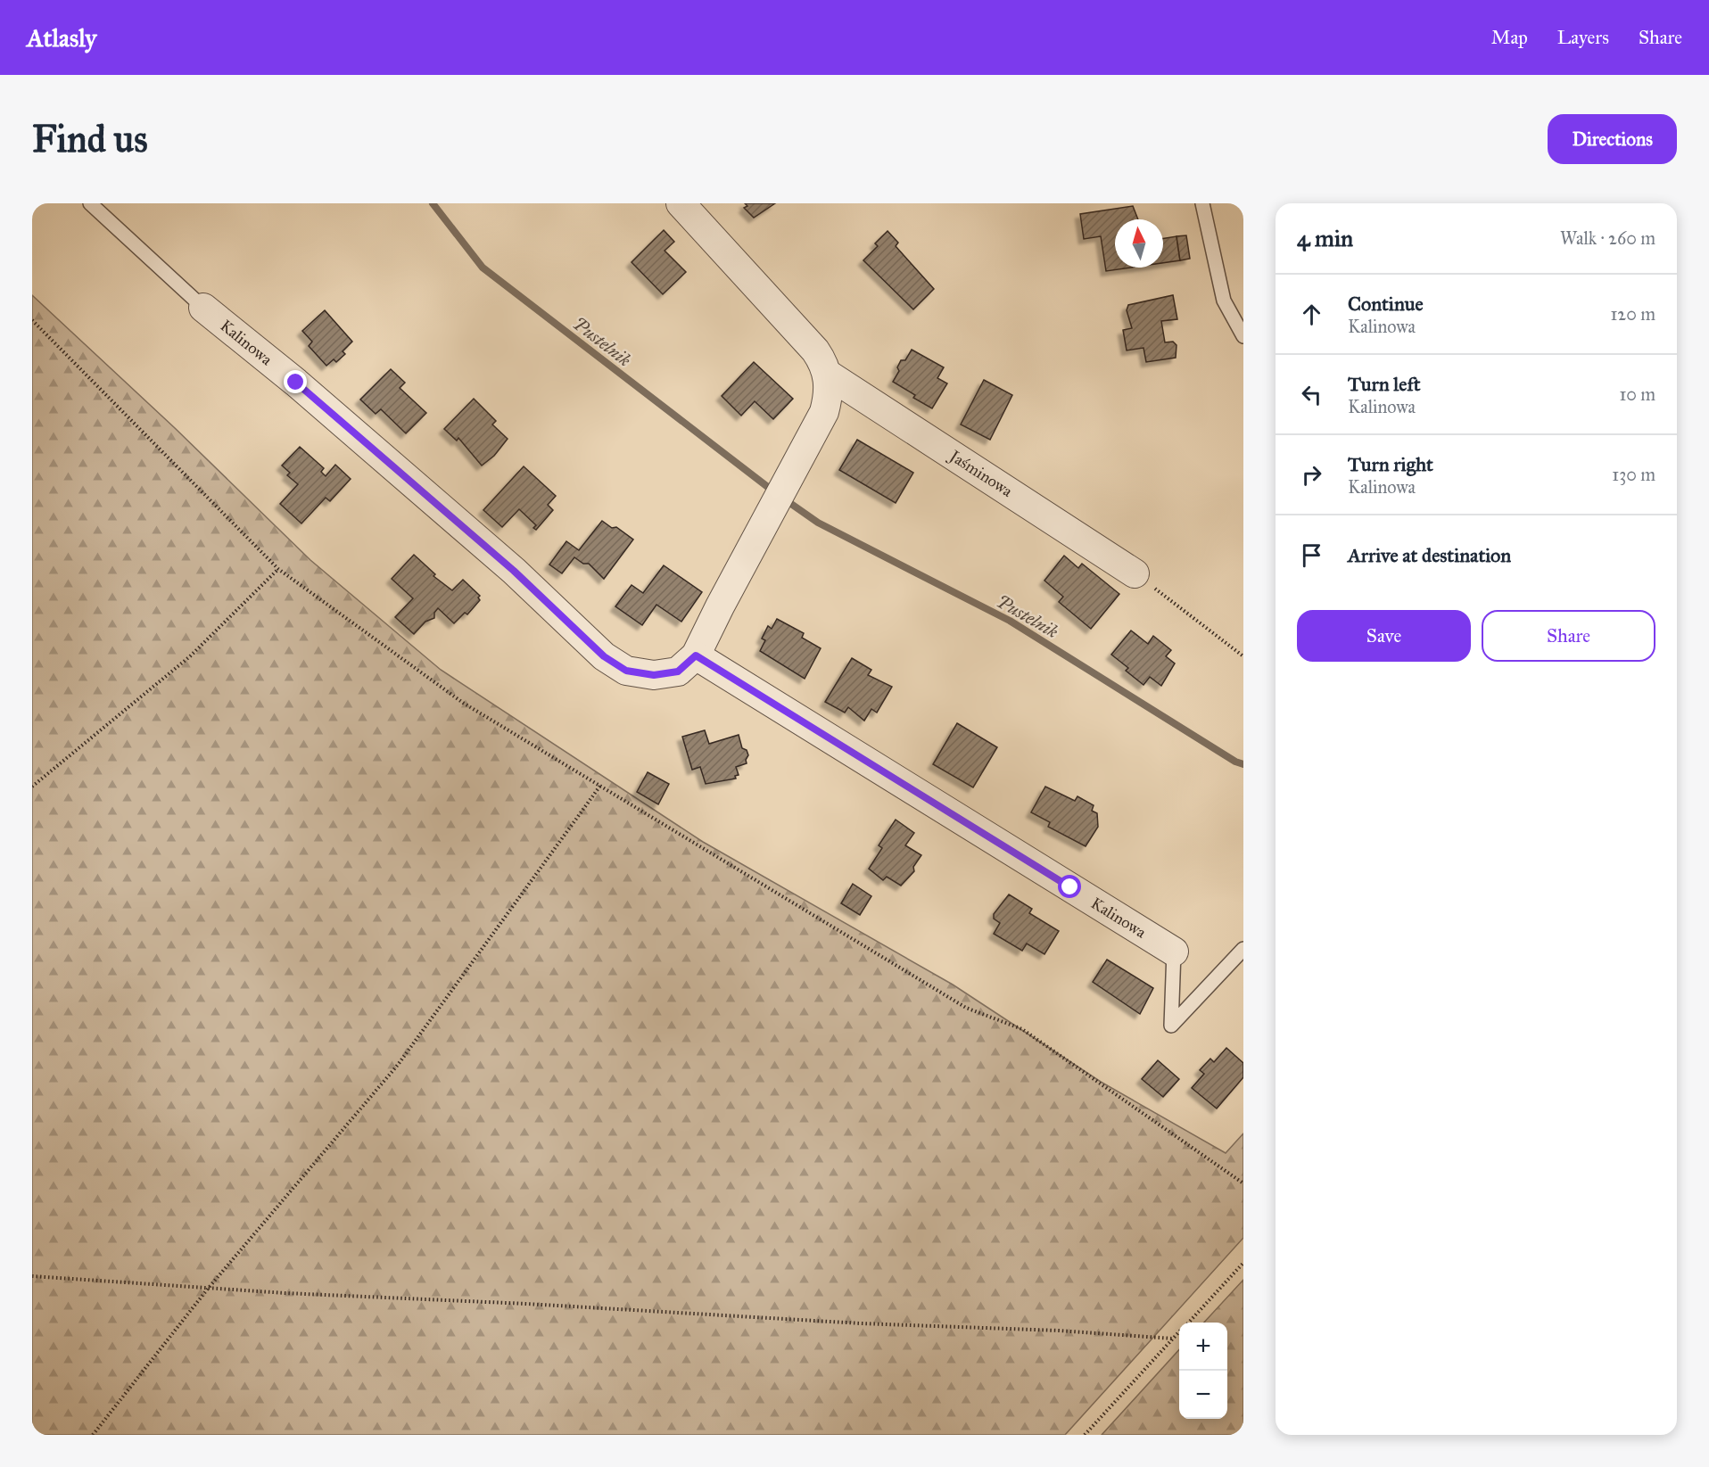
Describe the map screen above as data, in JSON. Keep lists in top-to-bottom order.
{
  "streets": {
    "street": ["Kalinowa", "Jaśminowa"]
  },
  "water": ["Pustelnik"],
  "north": "top",
  "page": {
    "header": "Atlasly",
    "nav": ["Map", "Layers", "Share"],
    "buttons": [
      "Directions",
      ["Save", "Share"]
    ],
    "title": "Find us",
    "heading": ["4 min", "Walk · 260 m"],
    "list": [
      ["Continue", "Kalinowa", "120 m"],
      ["Turn left", "Kalinowa", "10 m"],
      ["Turn right", "Kalinowa", "130 m"],
      "Arrive at destination"
    ],
    "map_buttons": ["+", "−"]
  }
}
